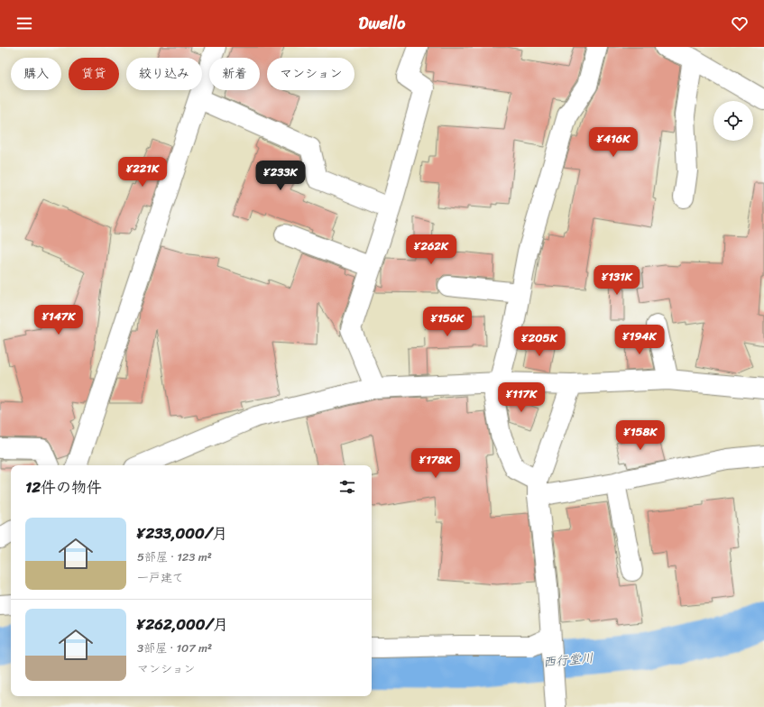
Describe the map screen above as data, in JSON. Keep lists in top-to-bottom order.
{
  "water": ["西行堂川"],
  "page": {
    "header": "Dwello",
    "chip": [
      "購入",
      "賃貸",
      "絞り込み",
      "新着",
      "マンション"
    ],
    "price": [
      "¥416K",
      "¥221K",
      "¥233K",
      "¥262K",
      "¥131K",
      "¥147K",
      "¥156K",
      "¥194K",
      "¥205K",
      "¥117K",
      "¥158K",
      "¥178K"
    ],
    "heading": "12件の物件",
    "list": [
      {
        "name": "¥233,000/月",
        "note": "5部屋 · 123 m² · 一戸建て"
      },
      {
        "name": "¥262,000/月",
        "note": "3部屋 · 107 m² · マンション"
      }
    ]
  }
}
